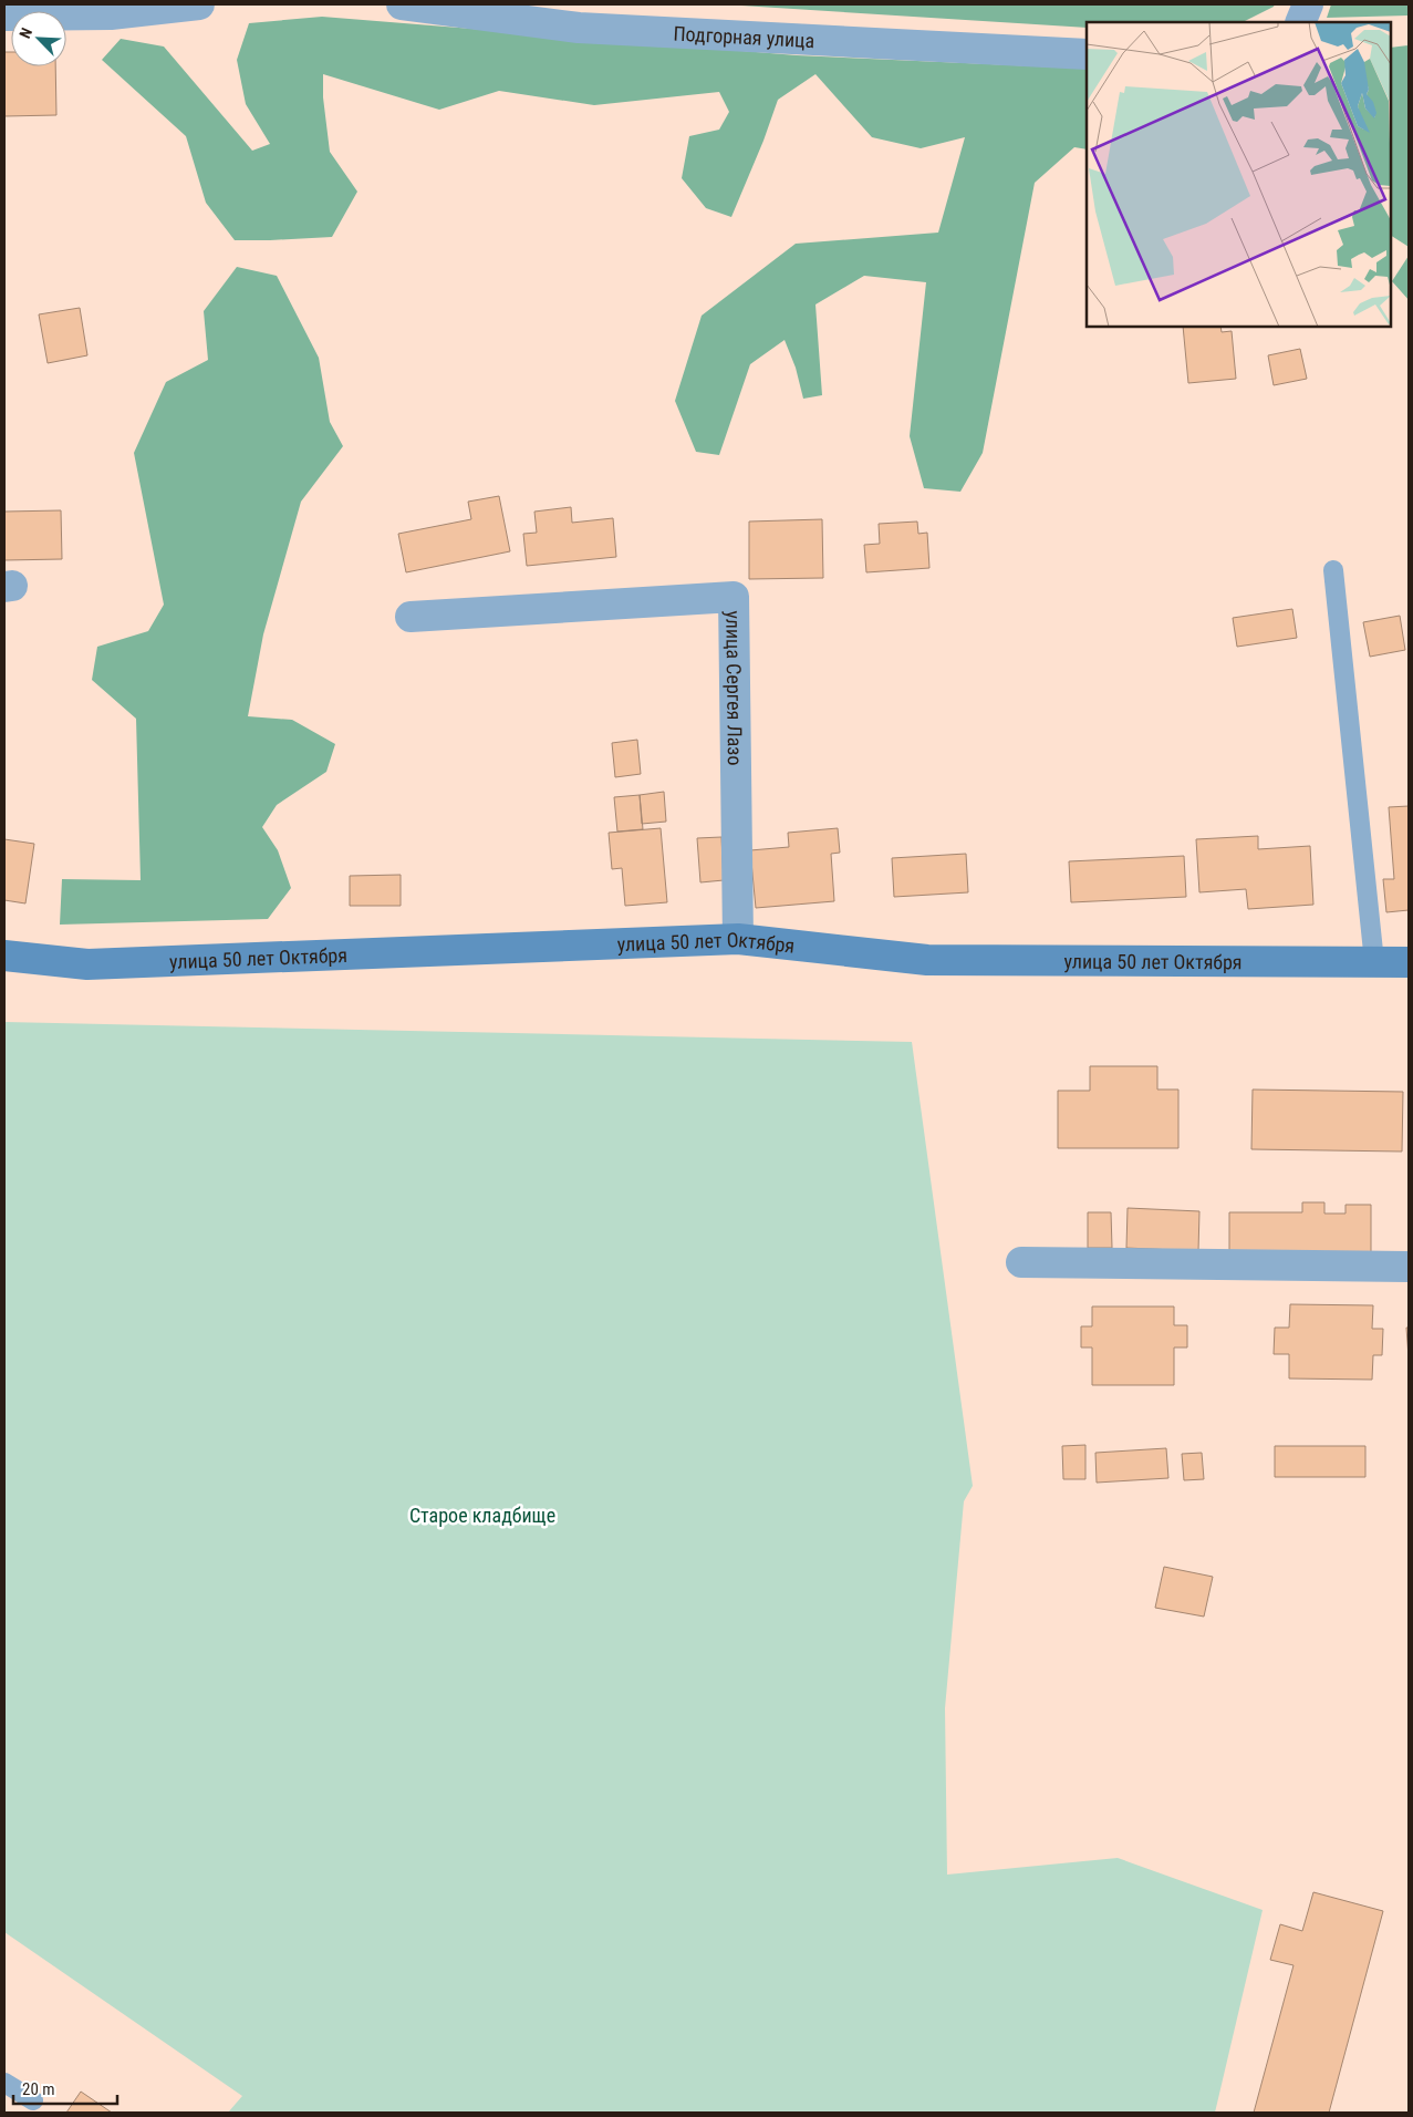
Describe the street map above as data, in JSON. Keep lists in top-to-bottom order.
{
  "streets": {
    "main road": ["улица 50 лет Октября"],
    "street": ["Подгорная улица", "улица Сергея Лазо"]
  },
  "crossings": [
    ["улица Сергея Лазо", "улица 50 лет Октября"]
  ],
  "parks": ["Старое кладбище"],
  "scale_bar": "20 m",
  "north": "top left"
}
